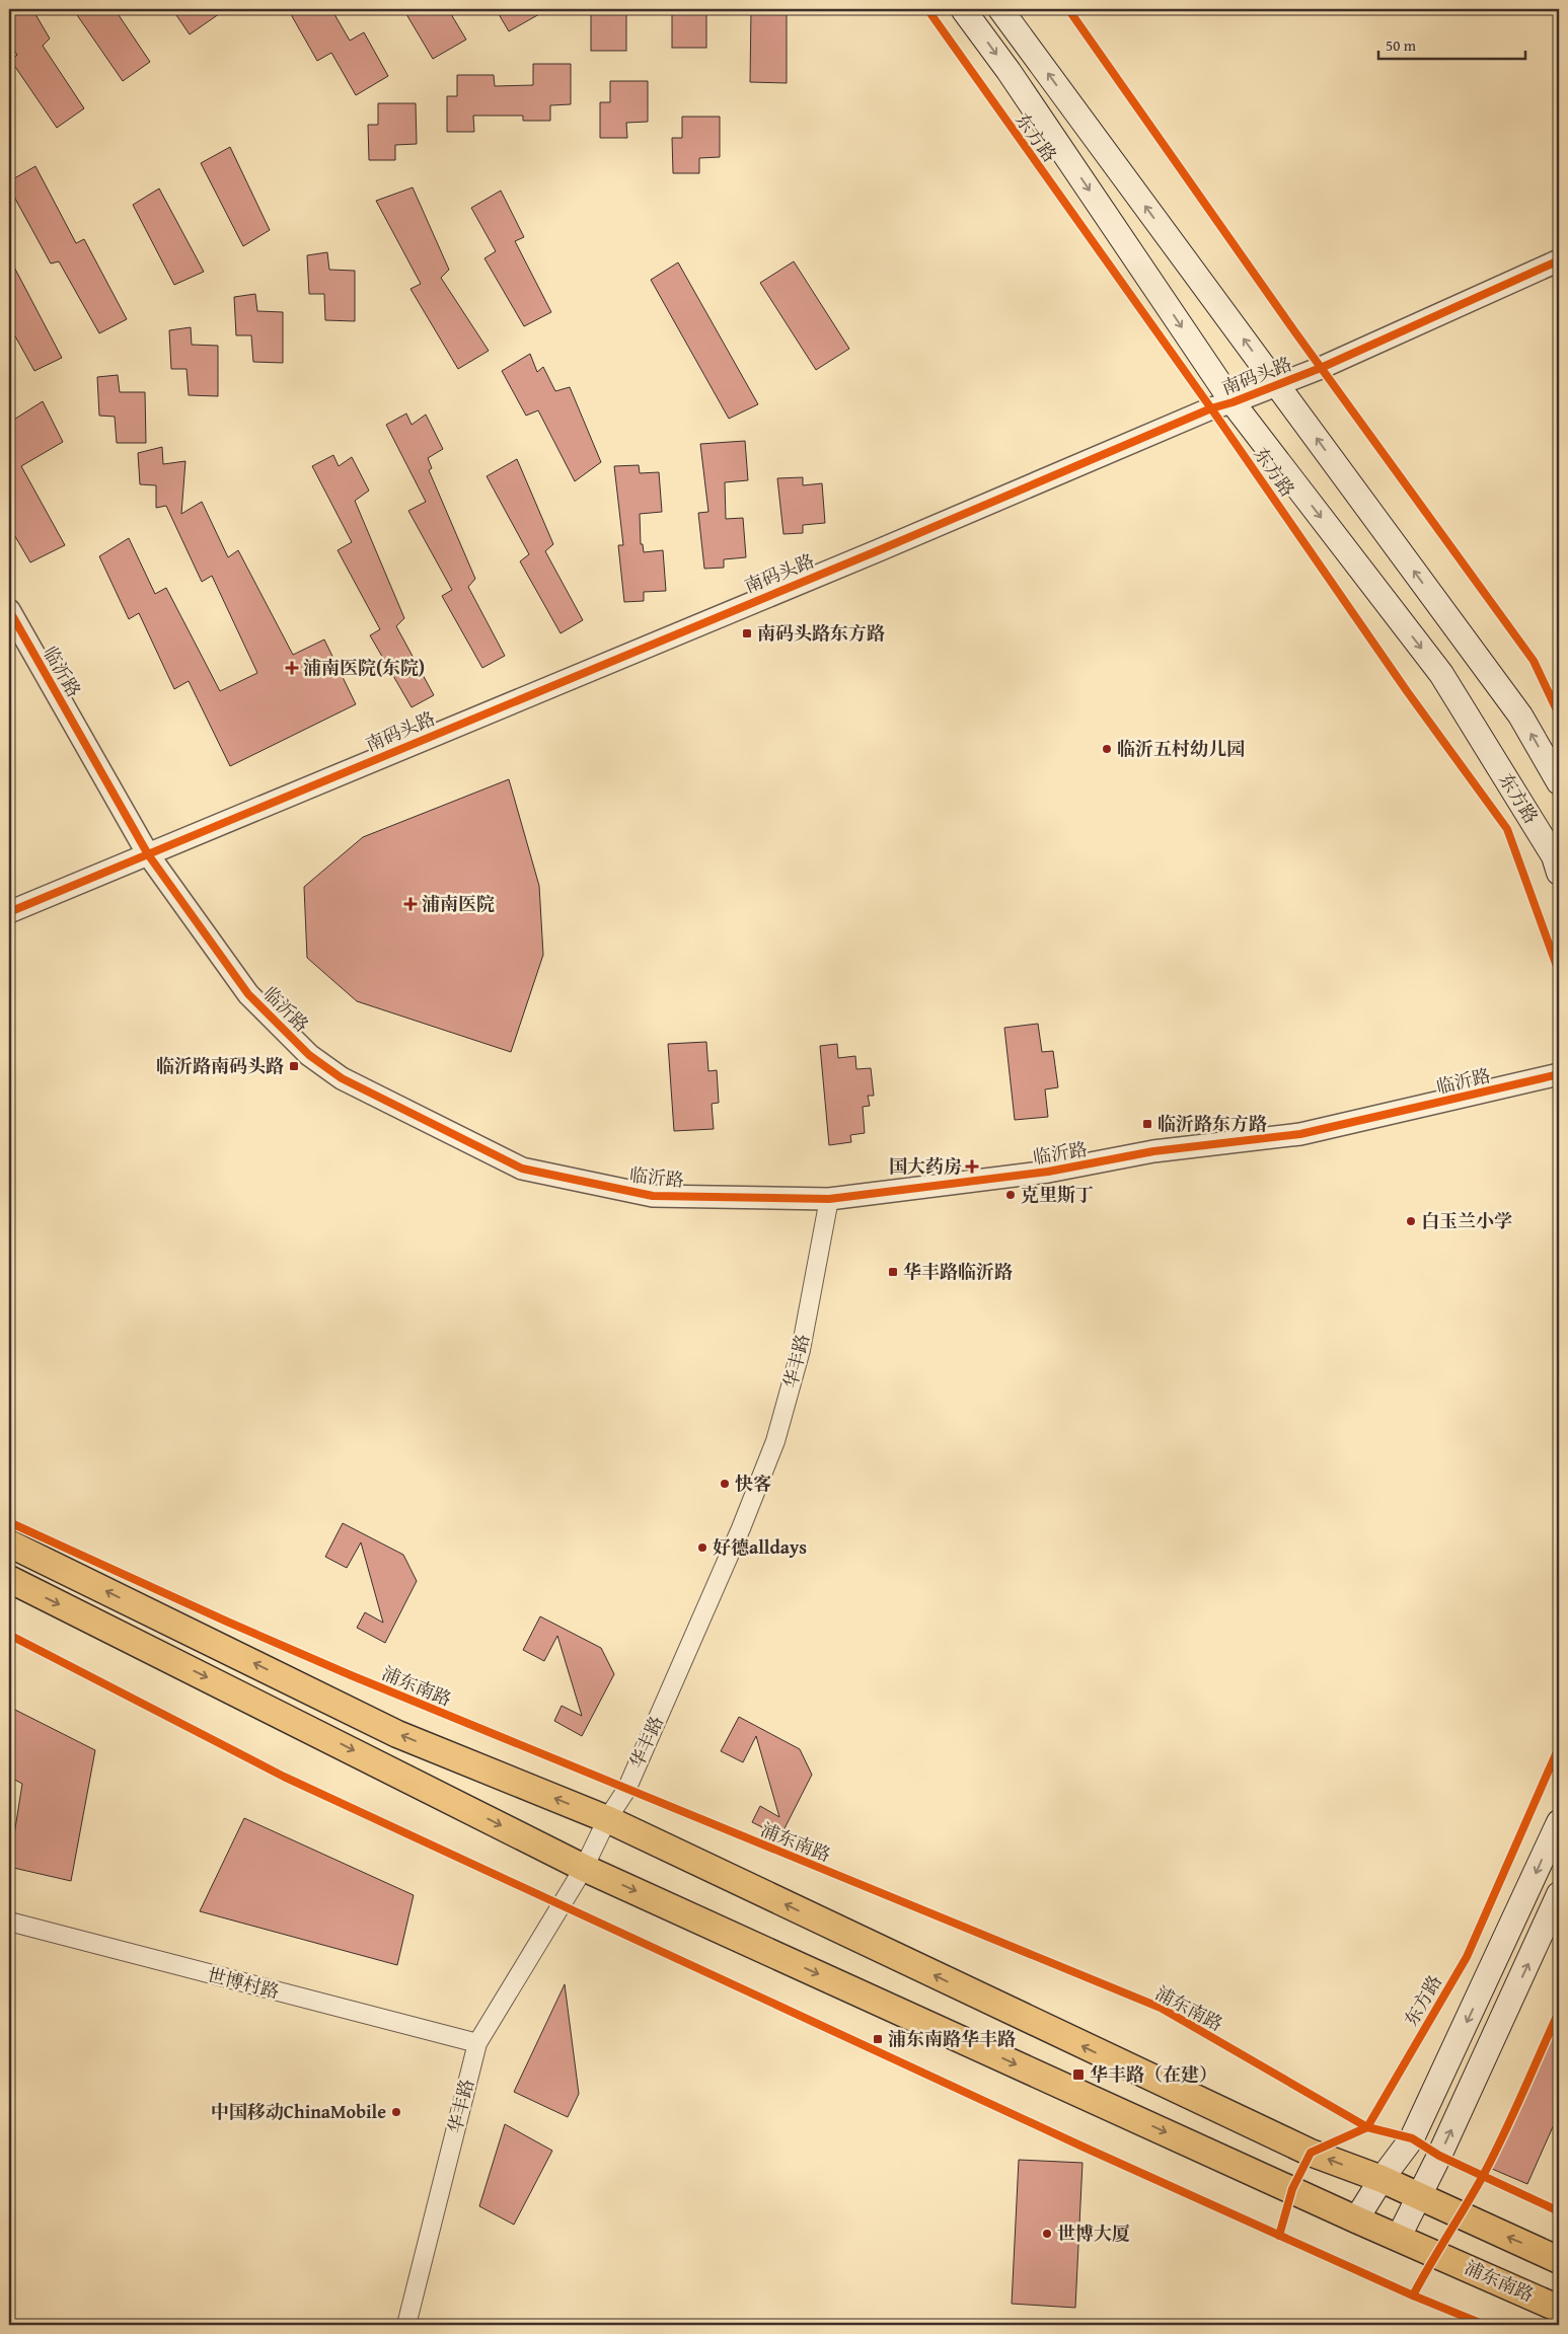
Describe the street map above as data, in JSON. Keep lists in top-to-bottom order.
{
  "streets": {
    "main road": ["东方路", "浦东南路"],
    "street": [
      "南码头路",
      "临沂路",
      "华丰路",
      "世博村路"
    ]
  },
  "crossings": [
    ["东方路", "南码头路"],
    ["南码头路", "临沂路"],
    ["临沂路", "华丰路"],
    ["华丰路", "浦东南路"],
    ["华丰路", "世博村路"]
  ],
  "places": {
    "transit": [
      "南码头路东方路",
      "临沂路南码头路",
      "临沂路东方路",
      "华丰路临沂路",
      "浦东南路华丰路",
      "华丰路（在建）"
    ],
    "health": ["浦南医院(东院)", "浦南医院", "国大药房"],
    "other": [
      "临沂五村幼儿园",
      "克里斯丁",
      "白玉兰小学",
      "快客",
      "好德alldays",
      "中国移动ChinaMobile",
      "世博大厦"
    ]
  },
  "scale_bar": "50 m"
}
